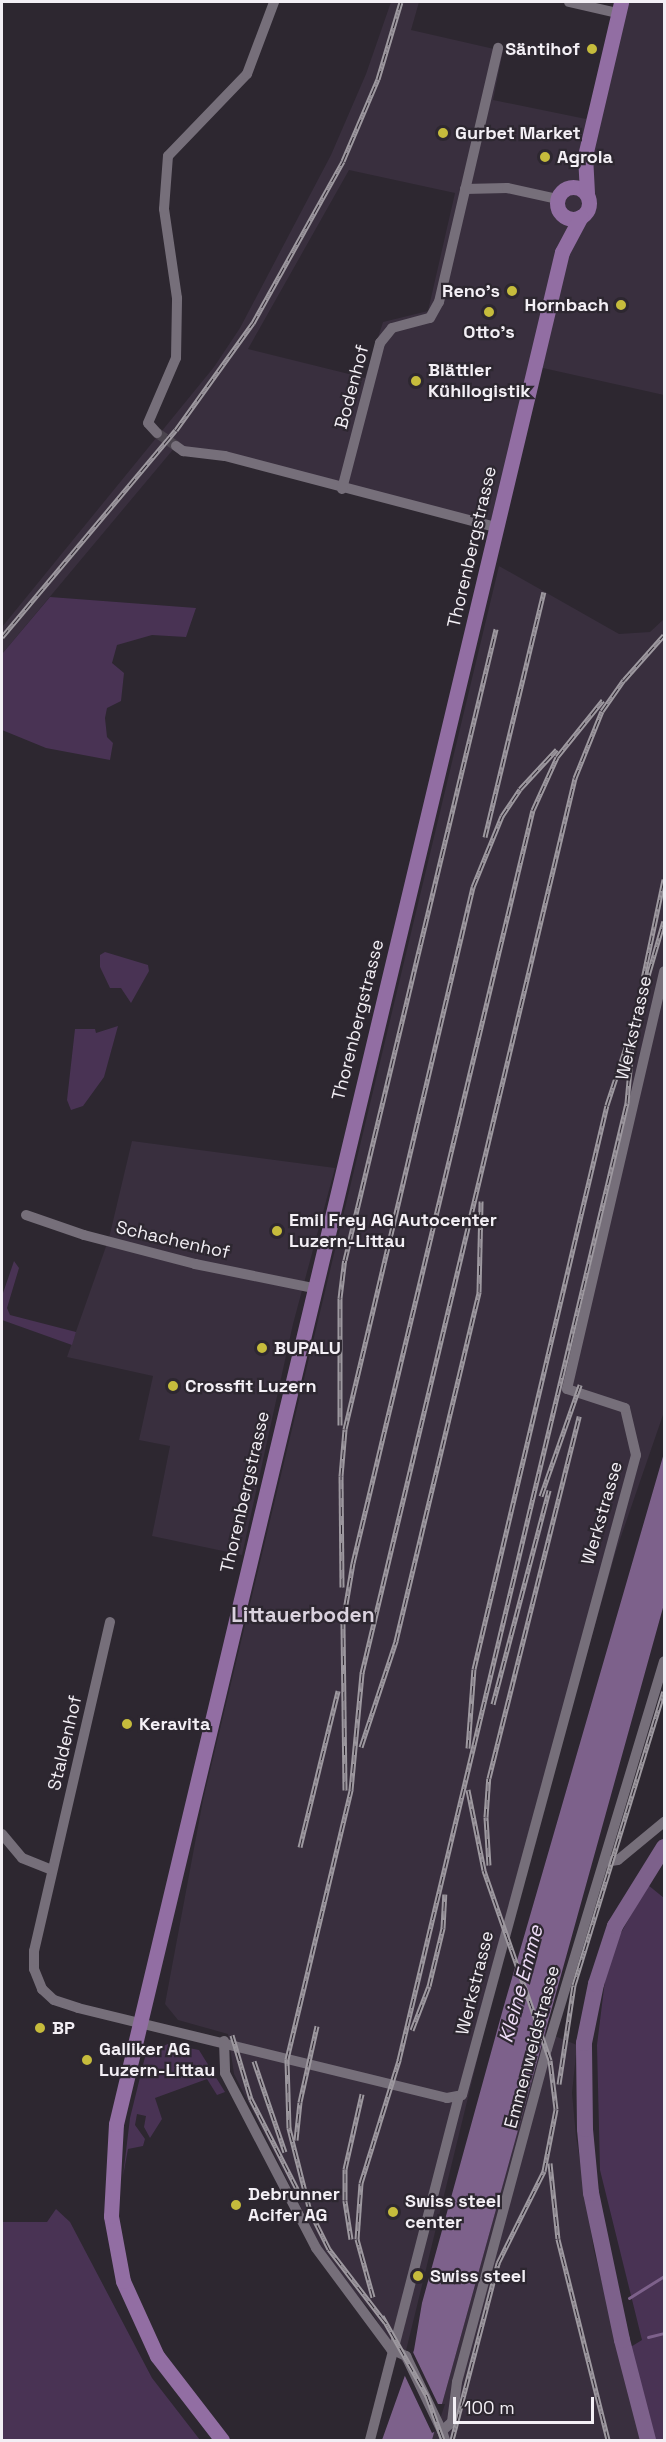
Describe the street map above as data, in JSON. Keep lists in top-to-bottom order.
{
  "streets": {
    "main road": ["Thorenbergstrasse"],
    "street": [
      "Bodenhof",
      "Werkstrasse",
      "Schachenhof",
      "Staldenhof",
      "Emmenweidstrasse"
    ]
  },
  "crossings": [
    ["Thorenbergstrasse", "Schachenhof"],
    ["Thorenbergstrasse", "Staldenhof"]
  ],
  "districts": ["Littauerboden"],
  "water": ["Kleine Emme"],
  "places": [
    "Säntihof",
    "Gurbet Market",
    "Agrola",
    "Reno's",
    "Hornbach",
    "Otto's",
    "Blättler Kühllogistik",
    "Emil Frey AG Autocenter Luzern-Littau",
    "BUPALU",
    "Crossfit Luzern",
    "Keravita",
    "BP",
    "Galliker AG Luzern-Littau",
    "Debrunner Acifer AG",
    "Swiss steel center",
    "Swiss steel"
  ],
  "scale_bar": "100 m"
}
